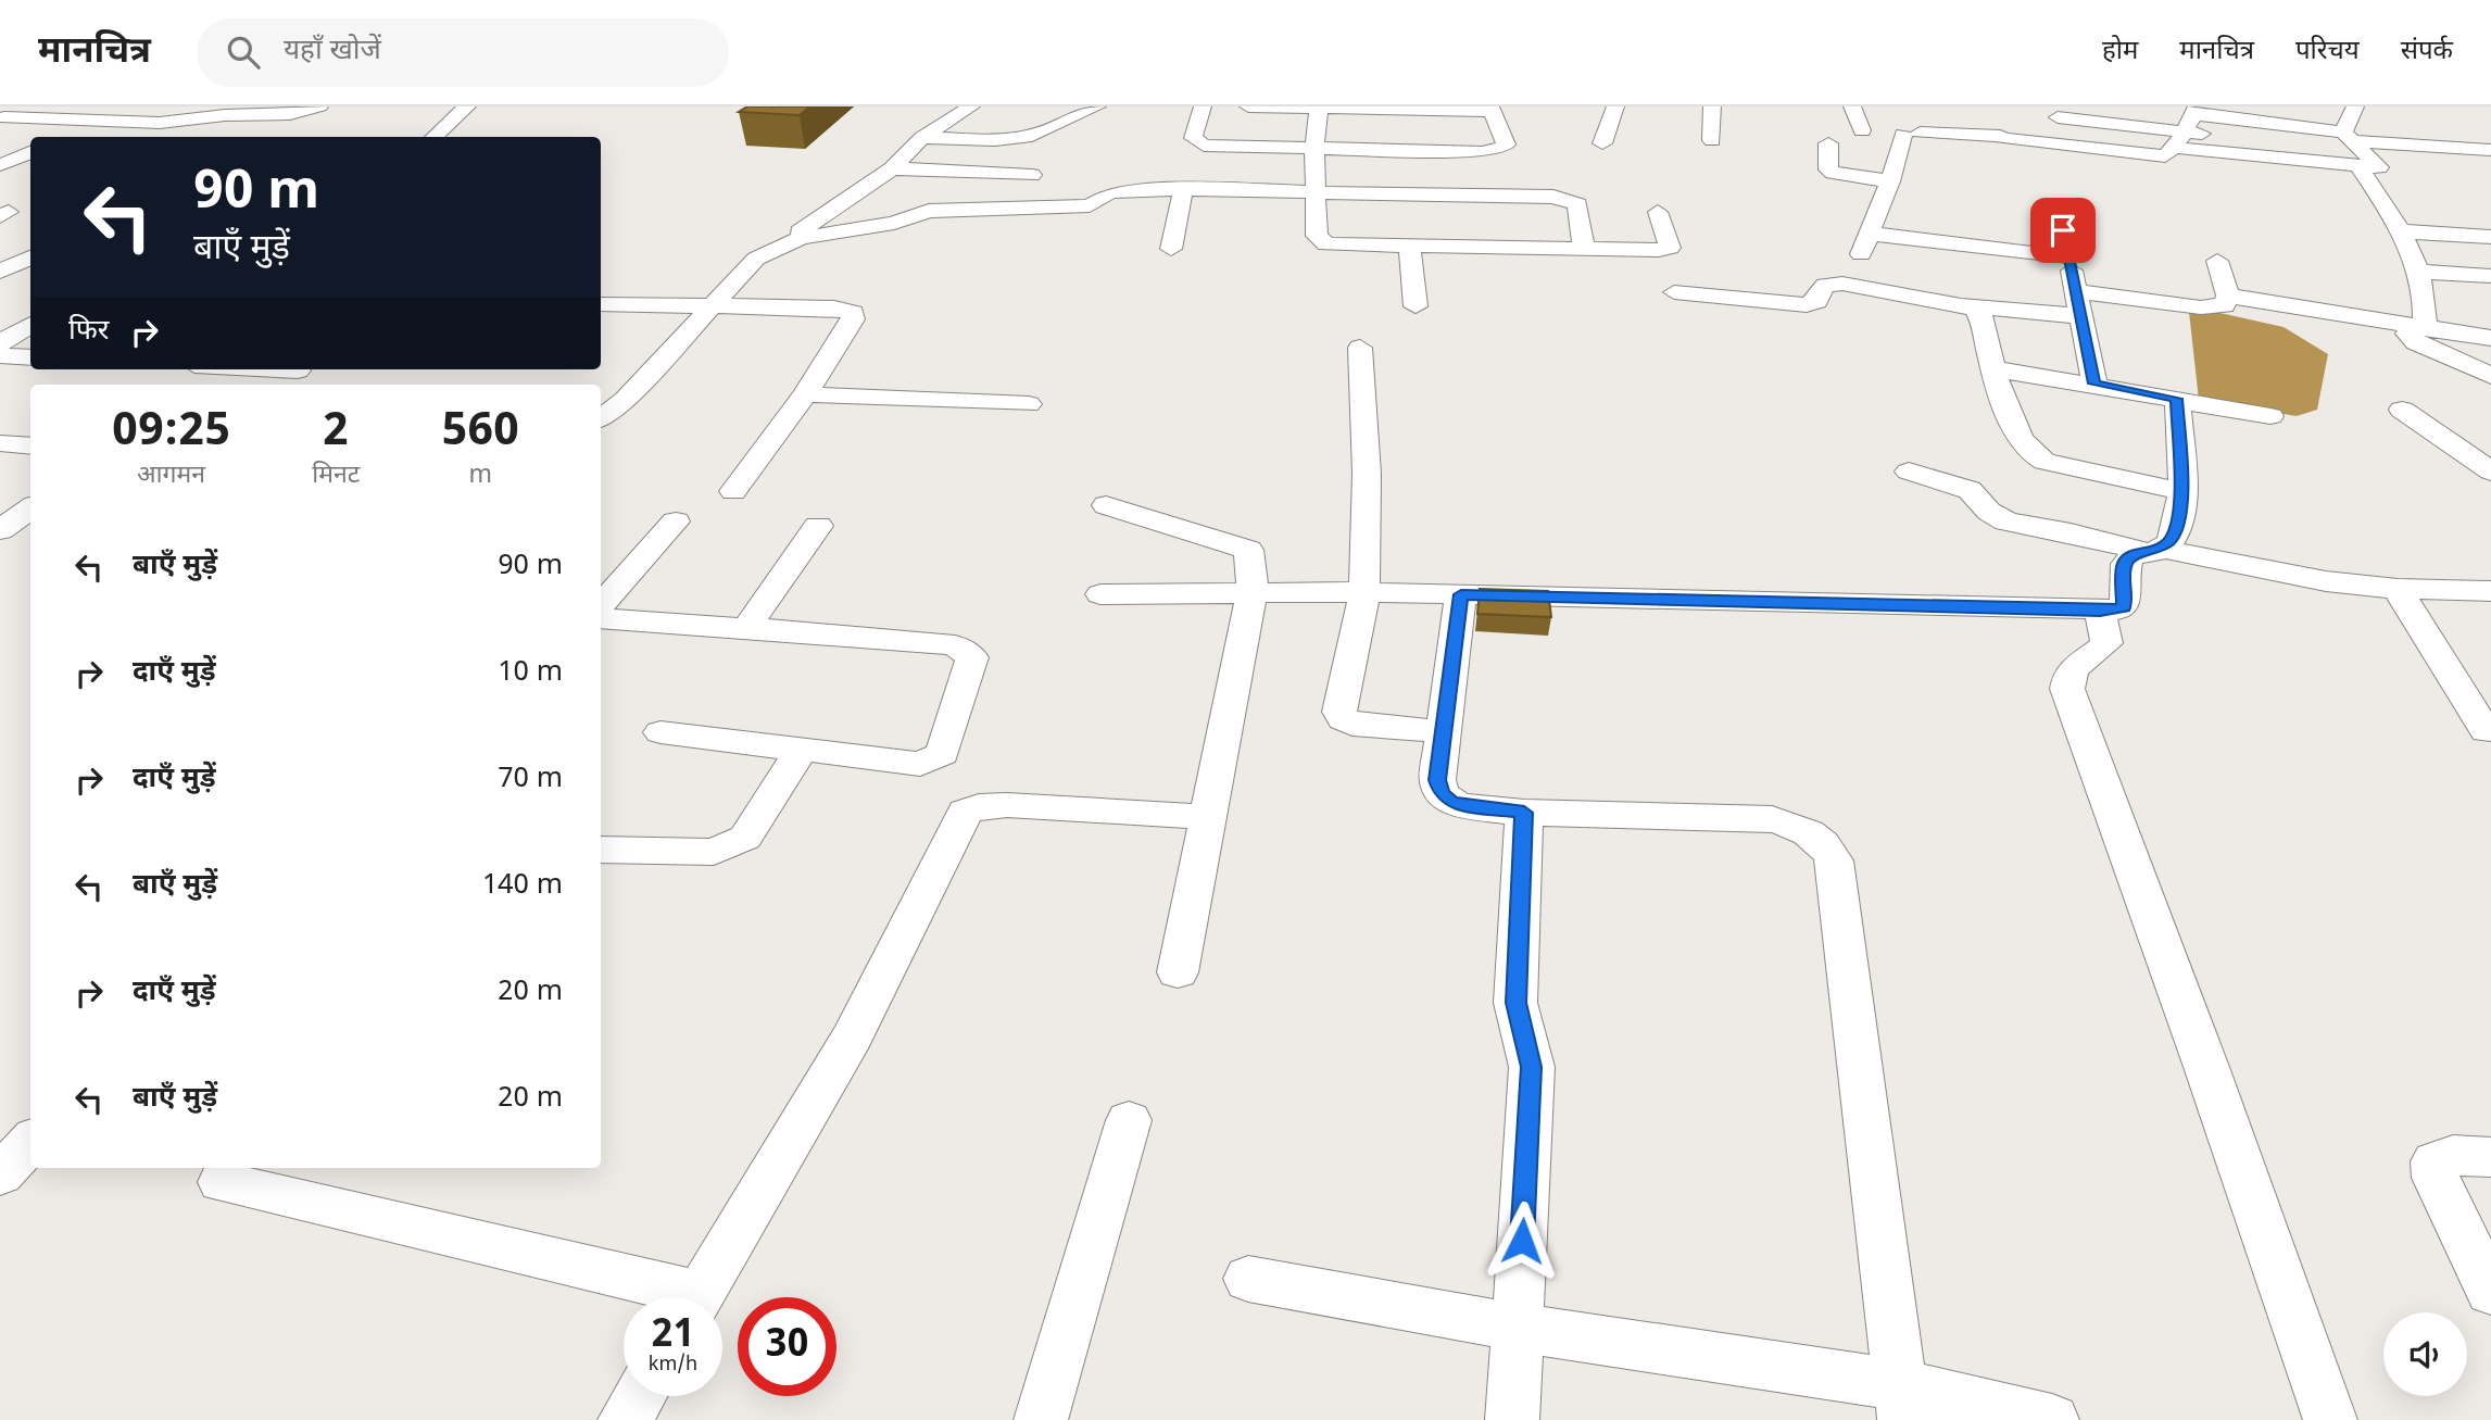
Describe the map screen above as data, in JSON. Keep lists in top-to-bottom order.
{
  "page": {
    "header": "मानचित्र",
    "search": "यहाँ खोजें",
    "nav": [
      "होम",
      "मानचित्र",
      "परिचय",
      "संपर्क"
    ],
    "turn": ["90 m", "बाएँ मुड़ें"],
    "then": "फिर",
    "eta": [
      "09:25",
      "आगमन",
      "2",
      "मिनट",
      "560",
      "m"
    ],
    "list": [
      {
        "name": "बाएँ मुड़ें",
        "value": "90 m"
      },
      {
        "name": "दाएँ मुड़ें",
        "value": "10 m"
      },
      {
        "name": "दाएँ मुड़ें",
        "value": "70 m"
      },
      {
        "name": "बाएँ मुड़ें",
        "value": "140 m"
      },
      {
        "name": "दाएँ मुड़ें",
        "value": "20 m"
      },
      {
        "name": "बाएँ मुड़ें",
        "value": "20 m"
      }
    ],
    "speed": "21 km/h",
    "limit": "30"
  }
}
